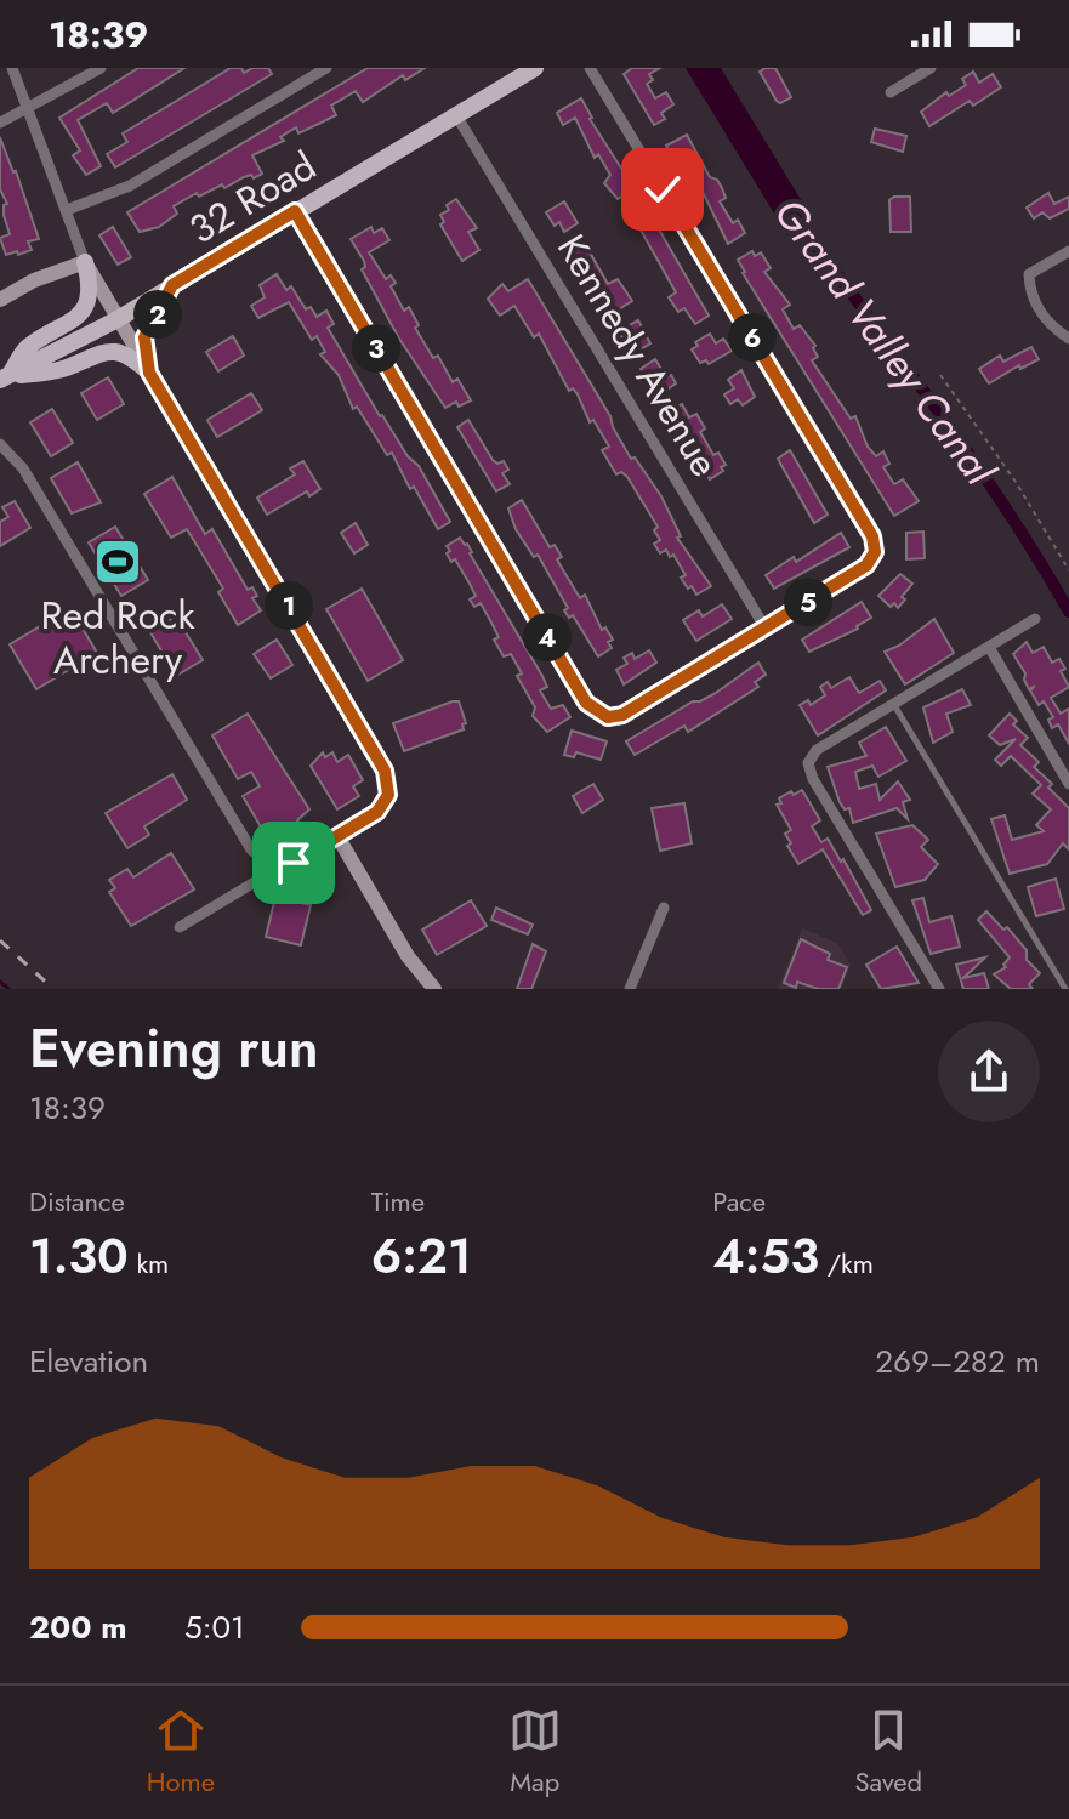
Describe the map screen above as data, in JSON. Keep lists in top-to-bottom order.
{
  "streets": {
    "main road": ["32 Road"],
    "street": ["Kennedy Avenue"]
  },
  "crossings": [
    ["32 Road", "Kennedy Avenue"]
  ],
  "water": ["Grand Valley Canal"],
  "places": {
    "sports": ["Red Rock Archery"]
  },
  "page": {
    "status": "18:39",
    "pins": [
      "2",
      "6",
      "3",
      "5",
      "1",
      "4"
    ],
    "heading": ["Evening run", "18:39"],
    "stats": [
      ["Distance", "1.30 km"],
      ["Time", "6:21"],
      ["Pace", "4:53 /km"]
    ],
    "chart": ["Elevation", "269–282 m"],
    "list": [
      {
        "name": "200 m",
        "note": "5:01"
      }
    ],
    "tabs": ["Home", "Map", "Saved"]
  }
}
